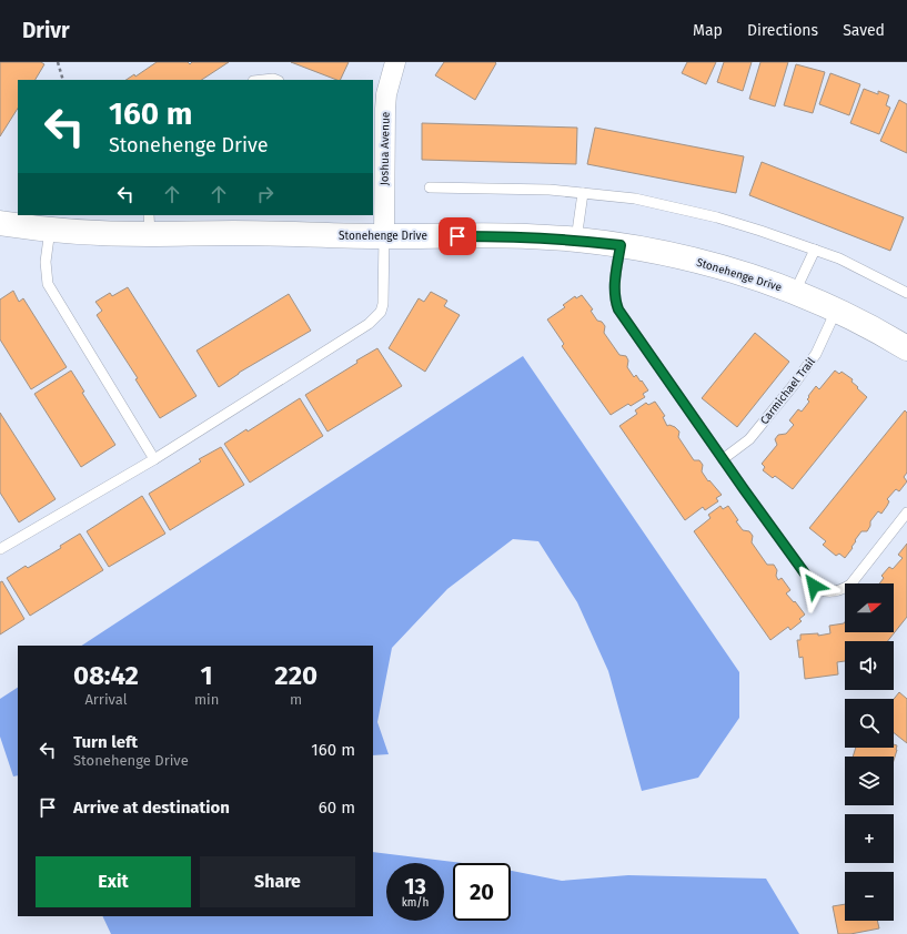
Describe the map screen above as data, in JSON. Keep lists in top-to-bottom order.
{
  "streets": {
    "street": ["Joshua Avenue", "Stonehenge Drive"],
    "lane": ["Carmichael Trail"]
  },
  "crossings": [
    ["Joshua Avenue", "Stonehenge Drive"],
    ["Stonehenge Drive", "Carmichael Trail"]
  ],
  "north": "right",
  "page": {
    "header": "Drivr",
    "nav": ["Map", "Directions", "Saved"],
    "turn": ["160 m", "Stonehenge Drive"],
    "map_buttons": ["+", "−"],
    "eta": [
      "08:42",
      "Arrival",
      "1",
      "min",
      "220",
      "m"
    ],
    "list": [
      {
        "name": "Turn left",
        "note": "Stonehenge Drive",
        "value": "160 m"
      },
      {
        "name": "Arrive at destination",
        "value": "60 m"
      }
    ],
    "buttons": ["Exit", "Share"],
    "speed": "13 km/h",
    "limit": "20"
  }
}
